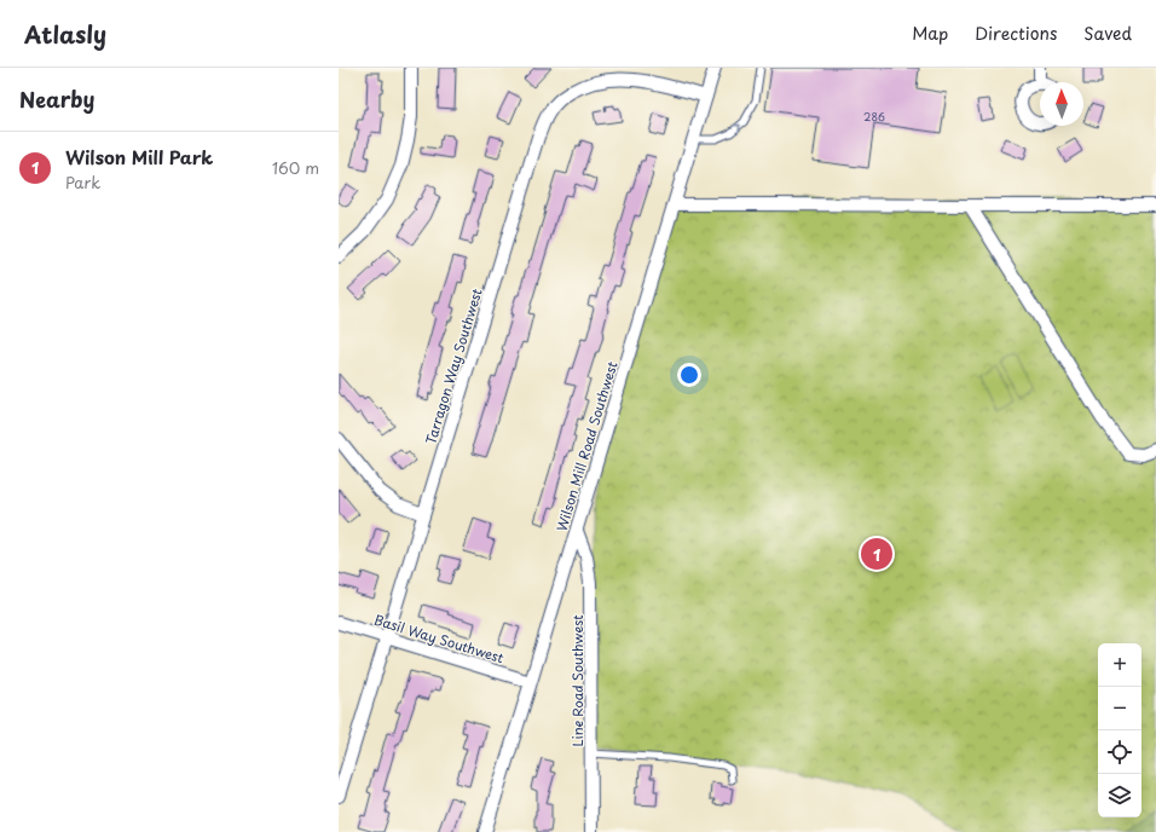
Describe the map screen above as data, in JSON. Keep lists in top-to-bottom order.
{
  "streets": {
    "street": [
      "Tarragon Way Southwest",
      "Wilson Mill Road Southwest",
      "Basil Way Southwest",
      "Line Road Southwest"
    ]
  },
  "crossings": [
    ["Tarragon Way Southwest", "Wilson Mill Road Southwest"],
    ["Tarragon Way Southwest", "Basil Way Southwest"],
    ["Wilson Mill Road Southwest", "Basil Way Southwest"],
    ["Wilson Mill Road Southwest", "Line Road Southwest"]
  ],
  "house_numbers": ["286"],
  "north": "top",
  "page": {
    "header": "Atlasly",
    "nav": ["Map", "Directions", "Saved"],
    "heading": "Nearby",
    "list": [
      {
        "mark": "1",
        "name": "Wilson Mill Park",
        "note": "Park",
        "value": "160 m"
      }
    ],
    "pins": "1",
    "map_buttons": ["+", "−"]
  }
}
